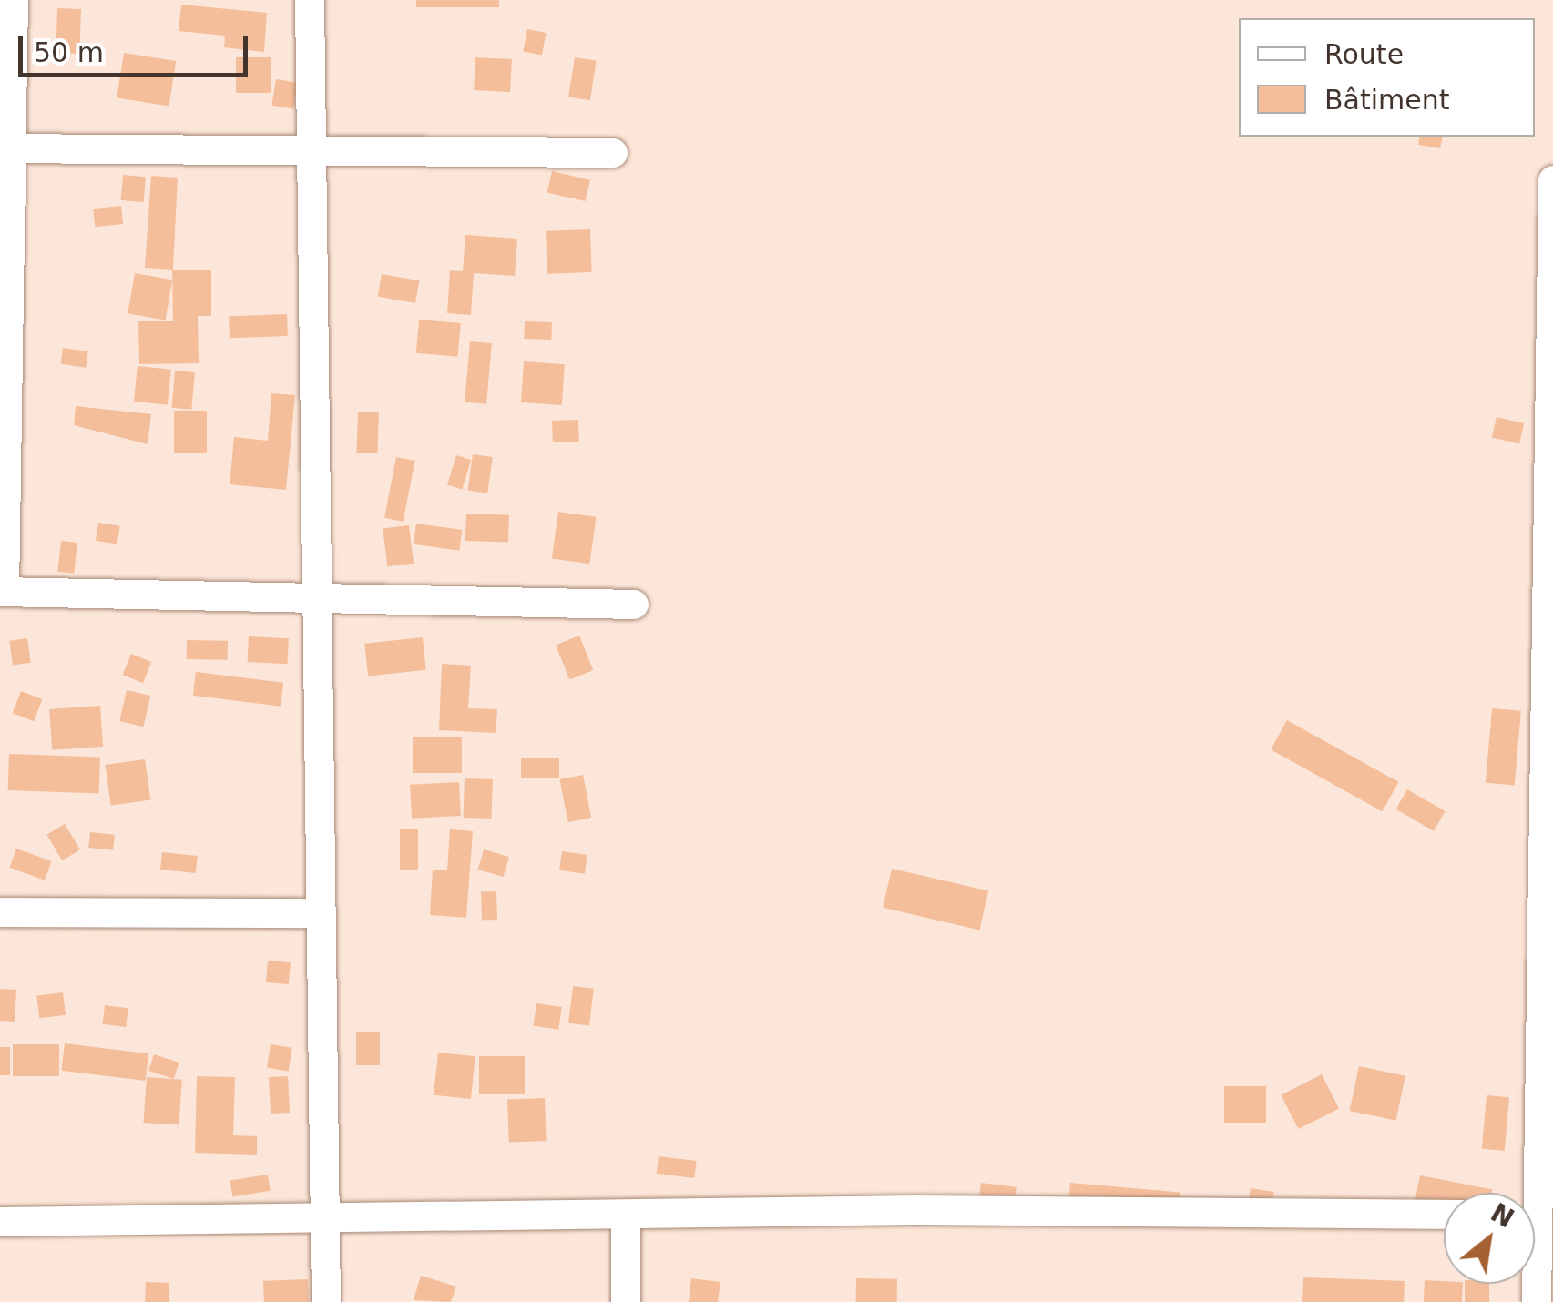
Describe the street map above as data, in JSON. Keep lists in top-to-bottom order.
{
  "legend": ["Route", "Bâtiment"],
  "scale_bar": "50 m",
  "north": "top right"
}
